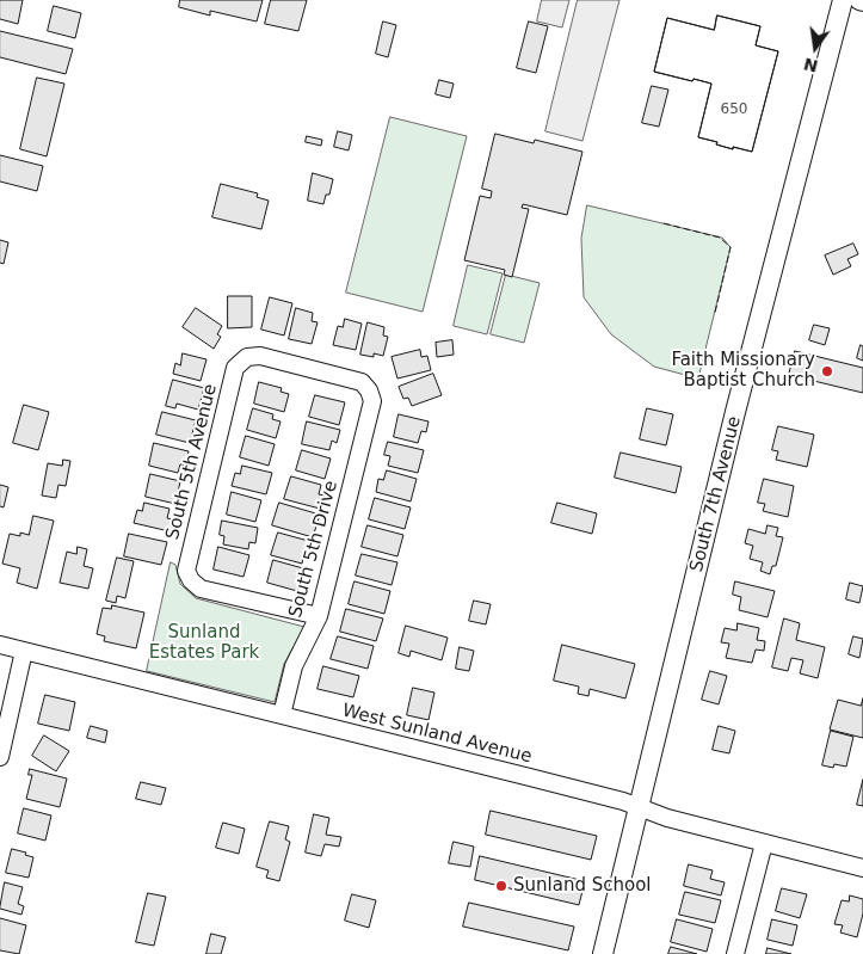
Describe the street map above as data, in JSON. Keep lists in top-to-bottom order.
{
  "streets": {
    "main road": ["South 7th Avenue"],
    "street": ["South 5th Avenue", "South 5th Drive", "West Sunland Avenue"]
  },
  "crossings": [
    ["South 5th Avenue", "South 5th Drive"],
    ["South 7th Avenue", "West Sunland Avenue"],
    ["South 5th Drive", "West Sunland Avenue"]
  ],
  "parks": ["Sunland Estates Park"],
  "places": ["Faith Missionary Baptist Church", "Sunland School"],
  "house_numbers": ["650"],
  "north": "bottom"
}
